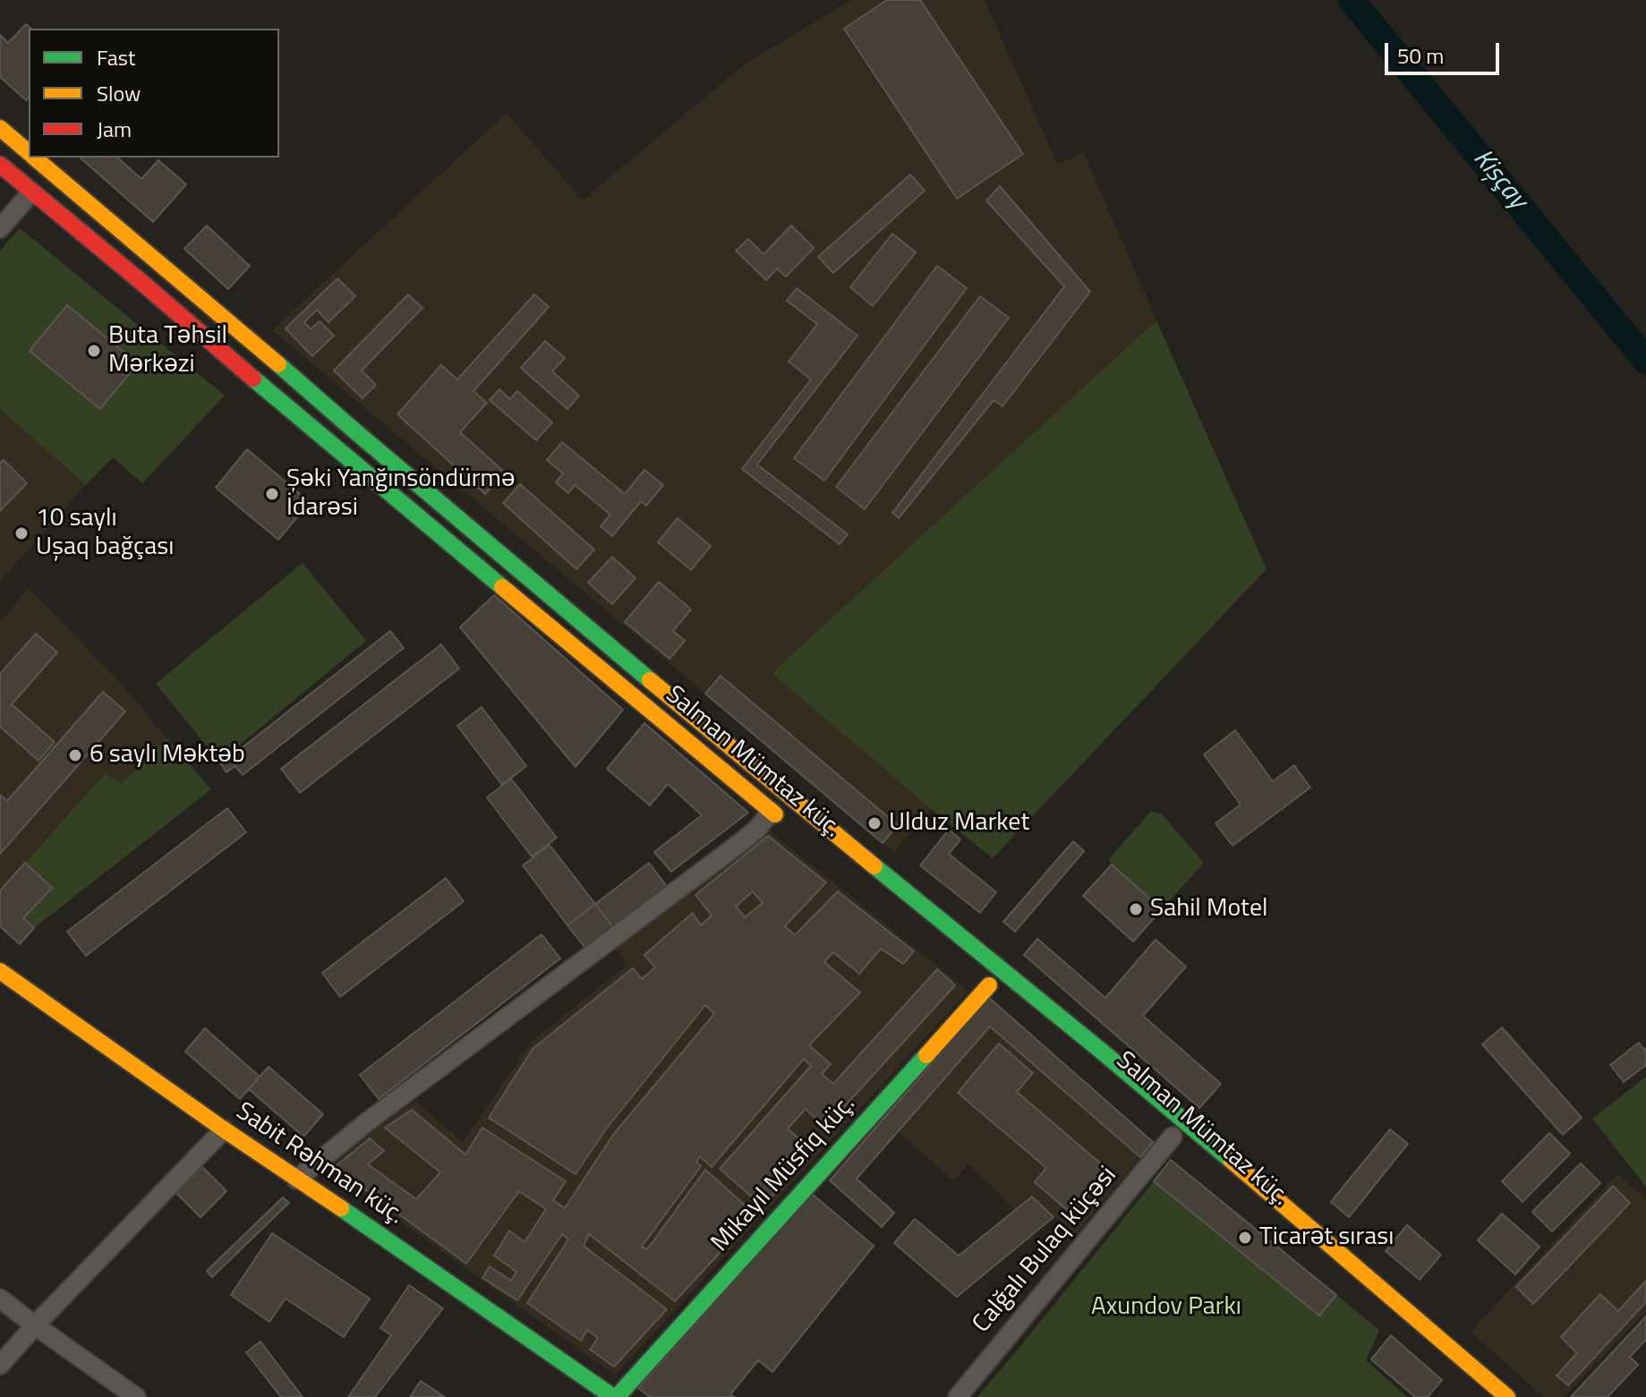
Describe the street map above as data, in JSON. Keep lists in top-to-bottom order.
{
  "streets": {
    "main road": ["Salman Mümtaz küç.", "Sabit Rəhman küç.", "Mikayıl Müsfiq küç."],
    "street": ["Calğalı Bulaq küçəsi"]
  },
  "crossings": [
    ["Sabit Rəhman küç.", "Mikayıl Müsfiq küç."]
  ],
  "water": ["Kişçay"],
  "parks": ["Axundov Parkı"],
  "places": [
    "Buta Təhsil Mərkəzi",
    "Şəki Yanğınsöndürmə İdarəsi",
    "10 saylı Uşaq bağçası",
    "6 saylı Məktəb",
    "Ulduz Market",
    "Sahil Motel",
    "Ticarət sırası"
  ],
  "legend": ["Fast", "Slow", "Jam"],
  "scale_bar": "50 m"
}
